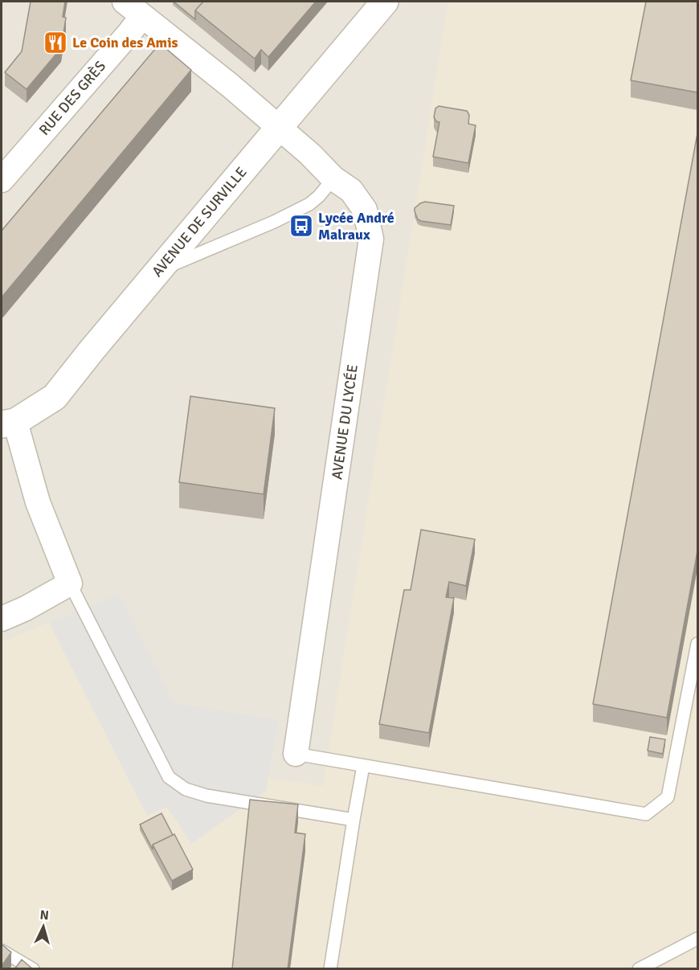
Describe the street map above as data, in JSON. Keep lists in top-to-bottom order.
{
  "streets": {
    "street": ["RUE DES GRÈS", "AVENUE DE SURVILLE", "AVENUE DU LYCÉE"]
  },
  "crossings": [
    ["RUE DES GRÈS", "AVENUE DU LYCÉE"],
    ["AVENUE DE SURVILLE", "AVENUE DU LYCÉE"]
  ],
  "places": {
    "restaurant": ["Le Coin des Amis"],
    "bus stop": ["Lycée André Malraux"]
  },
  "north": "top"
}
